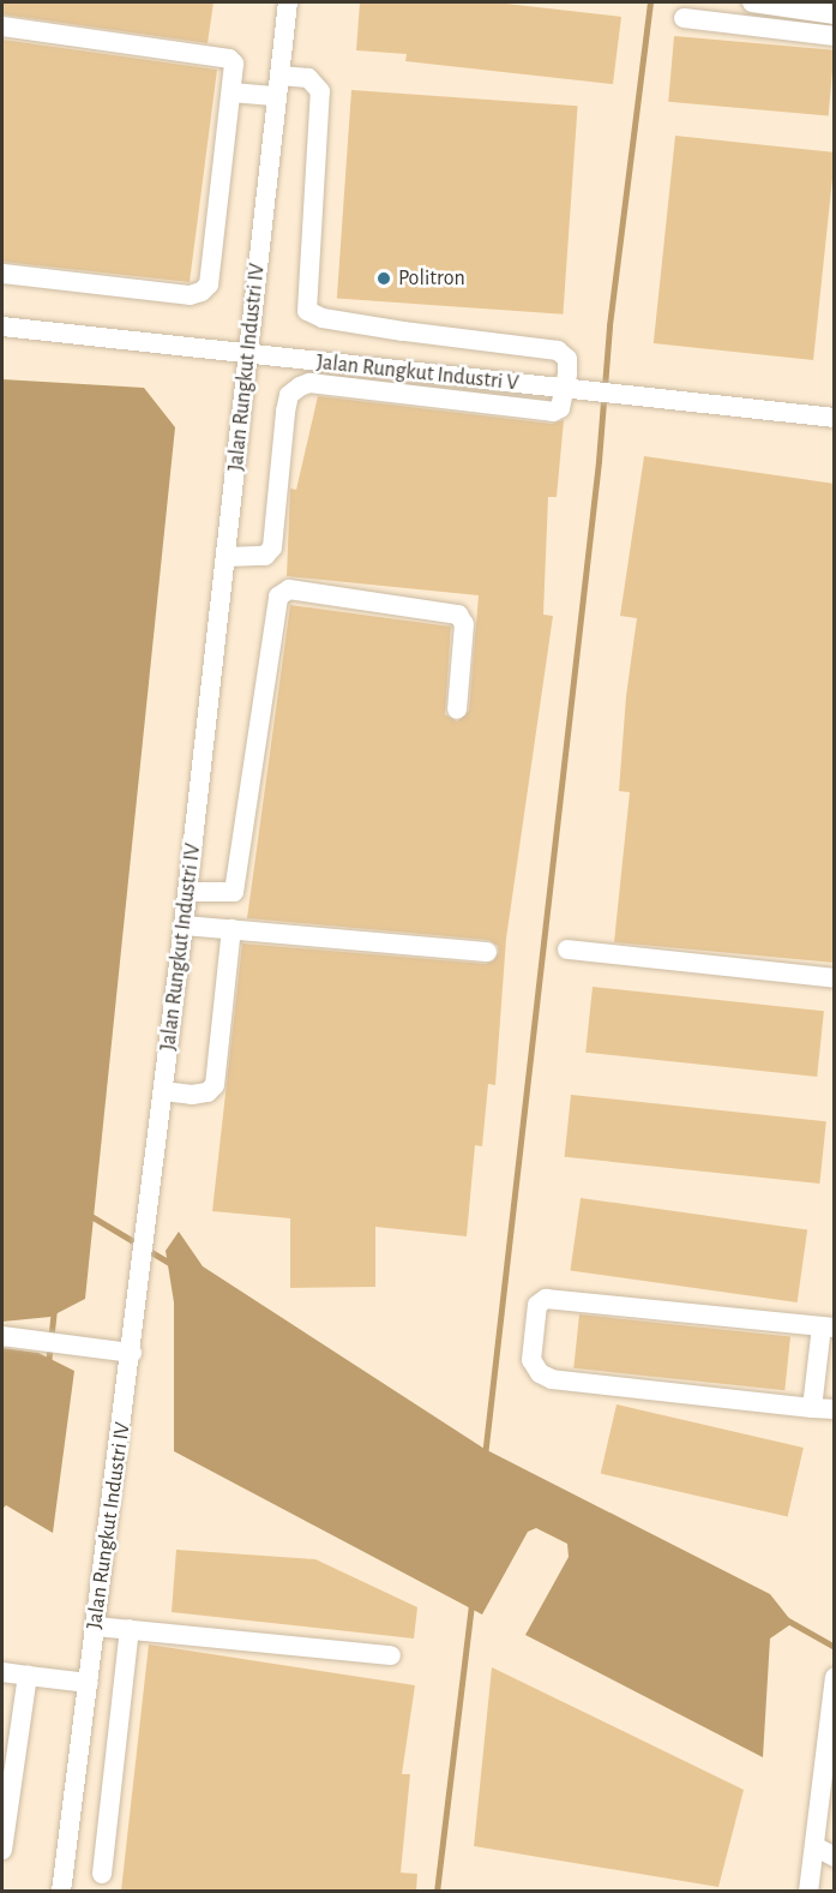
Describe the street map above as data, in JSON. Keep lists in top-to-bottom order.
{
  "streets": {
    "street": ["Jalan Rungkut Industri IV", "Jalan Rungkut Industri V"]
  },
  "crossings": [
    ["Jalan Rungkut Industri IV", "Jalan Rungkut Industri V"]
  ],
  "places": ["Politron"]
}
